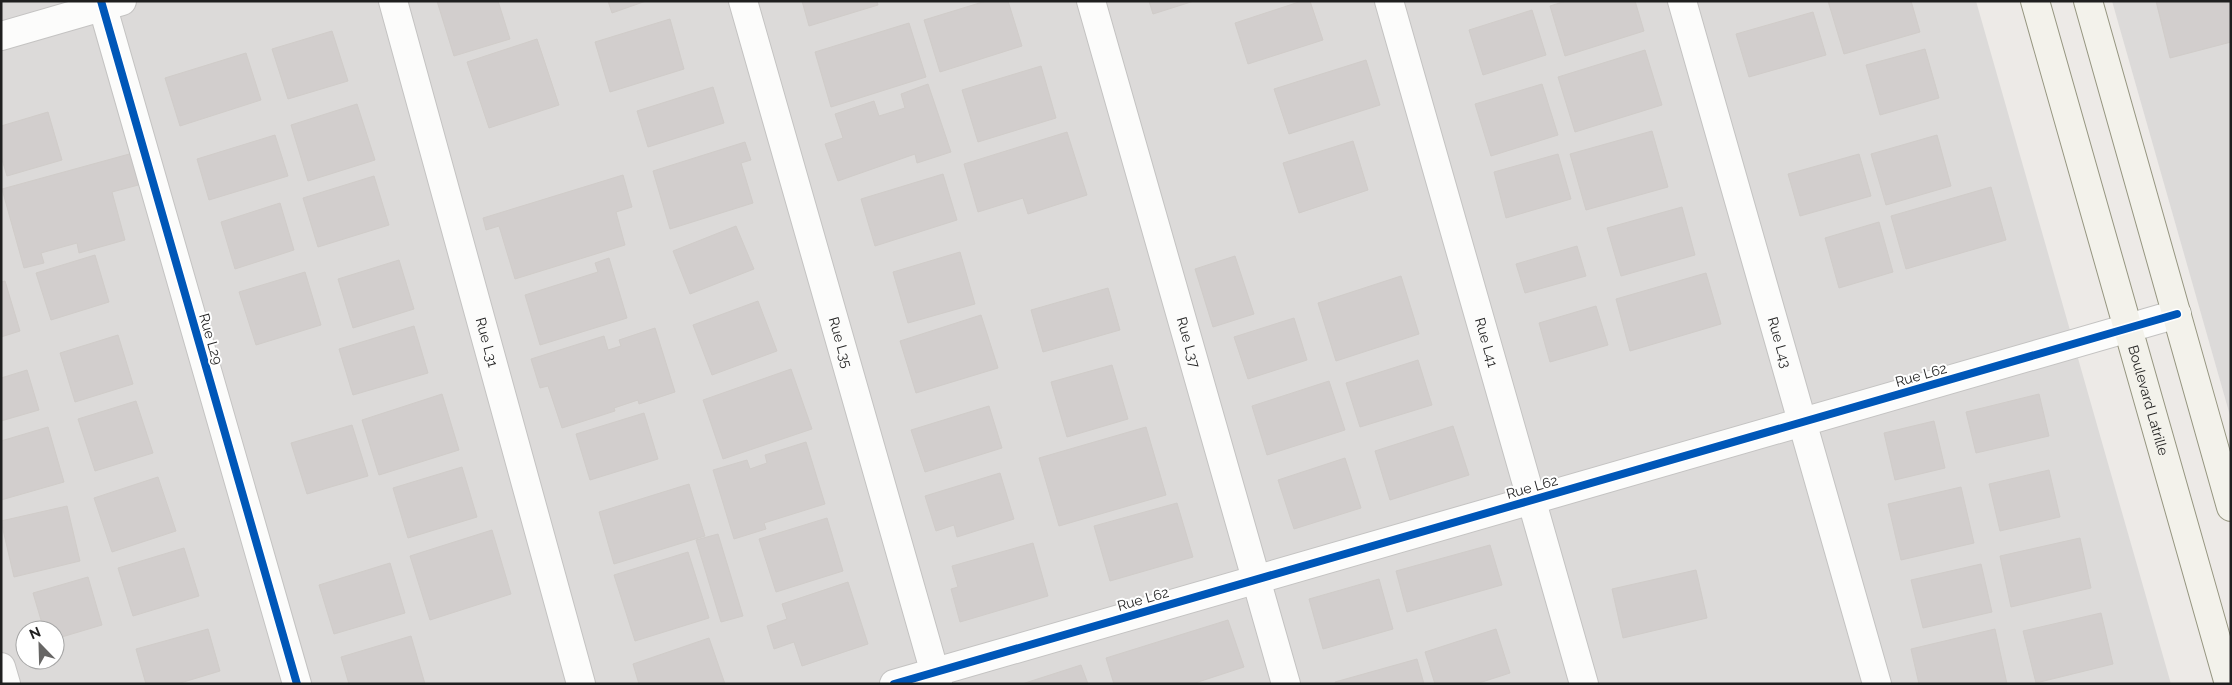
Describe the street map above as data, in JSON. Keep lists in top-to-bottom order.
{
  "streets": {
    "main road": ["Boulevard Latrille"],
    "street": [
      "Rue L29",
      "Rue L31",
      "Rue L37",
      "Rue L43",
      "Rue L35",
      "Rue L41",
      "Rue L62"
    ]
  },
  "crossings": [
    ["Rue L37", "Rue L62"],
    ["Rue L43", "Rue L62"],
    ["Rue L35", "Rue L62"],
    ["Rue L41", "Rue L62"],
    ["Rue L62", "Boulevard Latrille"]
  ],
  "north": "top left"
}
